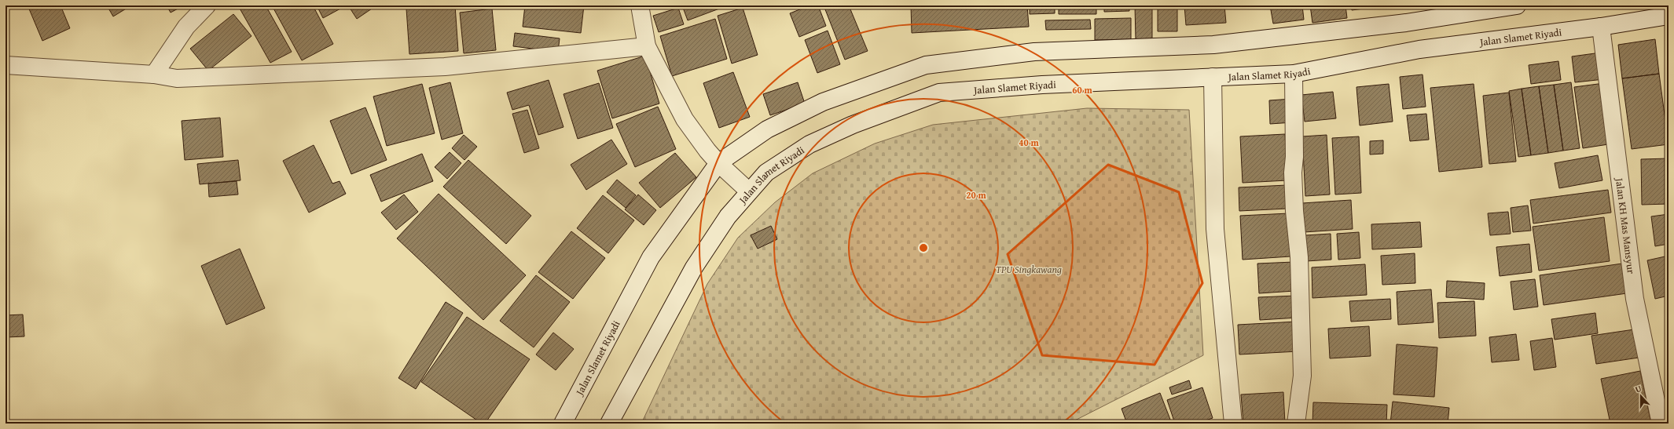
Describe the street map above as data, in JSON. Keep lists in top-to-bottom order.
{
  "streets": {
    "main road": ["Jalan Slamet Riyadi", "Jalan KH Mas Mansyur"]
  },
  "crossings": [
    ["Jalan Slamet Riyadi", "Jalan KH Mas Mansyur"]
  ],
  "parks": ["TPU Singkawang"],
  "north": "top",
  "rings": ["60 m", "40 m", "20 m"]
}
